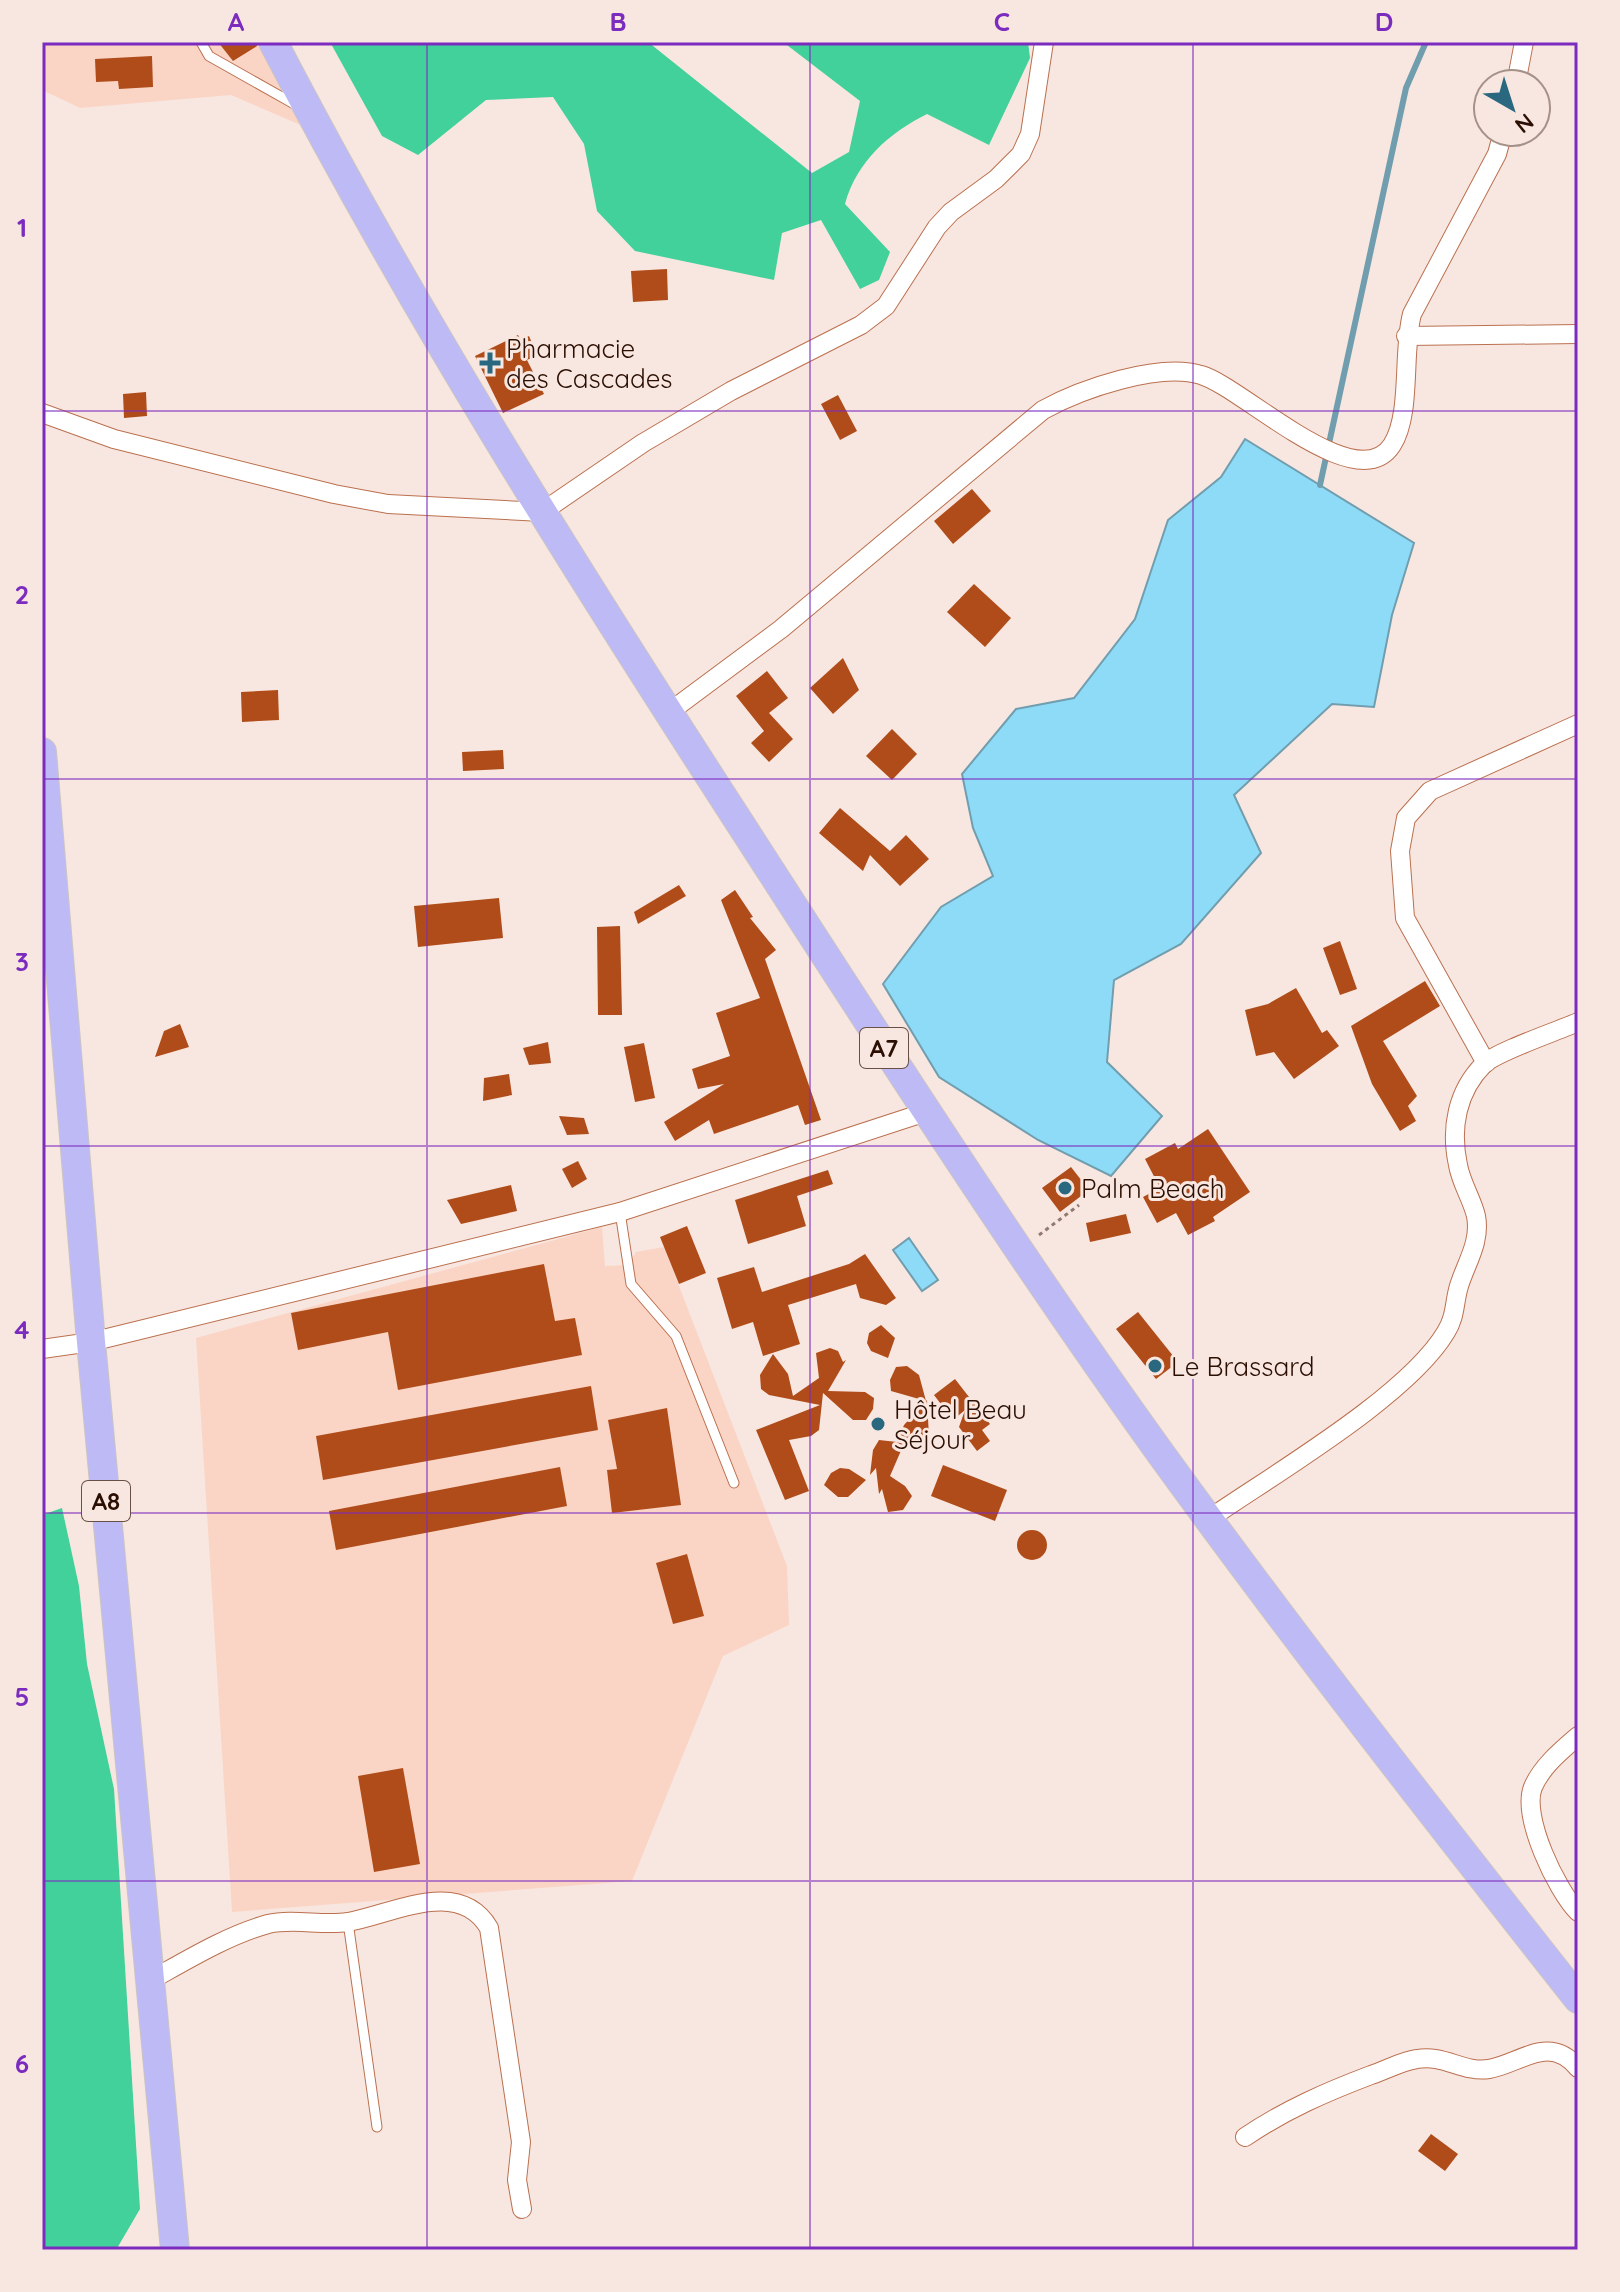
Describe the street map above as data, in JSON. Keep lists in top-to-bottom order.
{
  "streets": {
    "main road": ["A7", "A8"]
  },
  "places": {
    "health": ["Pharmacie des Cascades"],
    "other": ["Palm Beach", "Le Brassard", "Hôtel Beau Séjour"]
  },
  "north": "bottom right",
  "grid": {
    "columns": [
      "A",
      "B",
      "C",
      "D"
    ],
    "rows": [
      "1",
      "2",
      "3",
      "4",
      "5",
      "6"
    ]
  }
}
